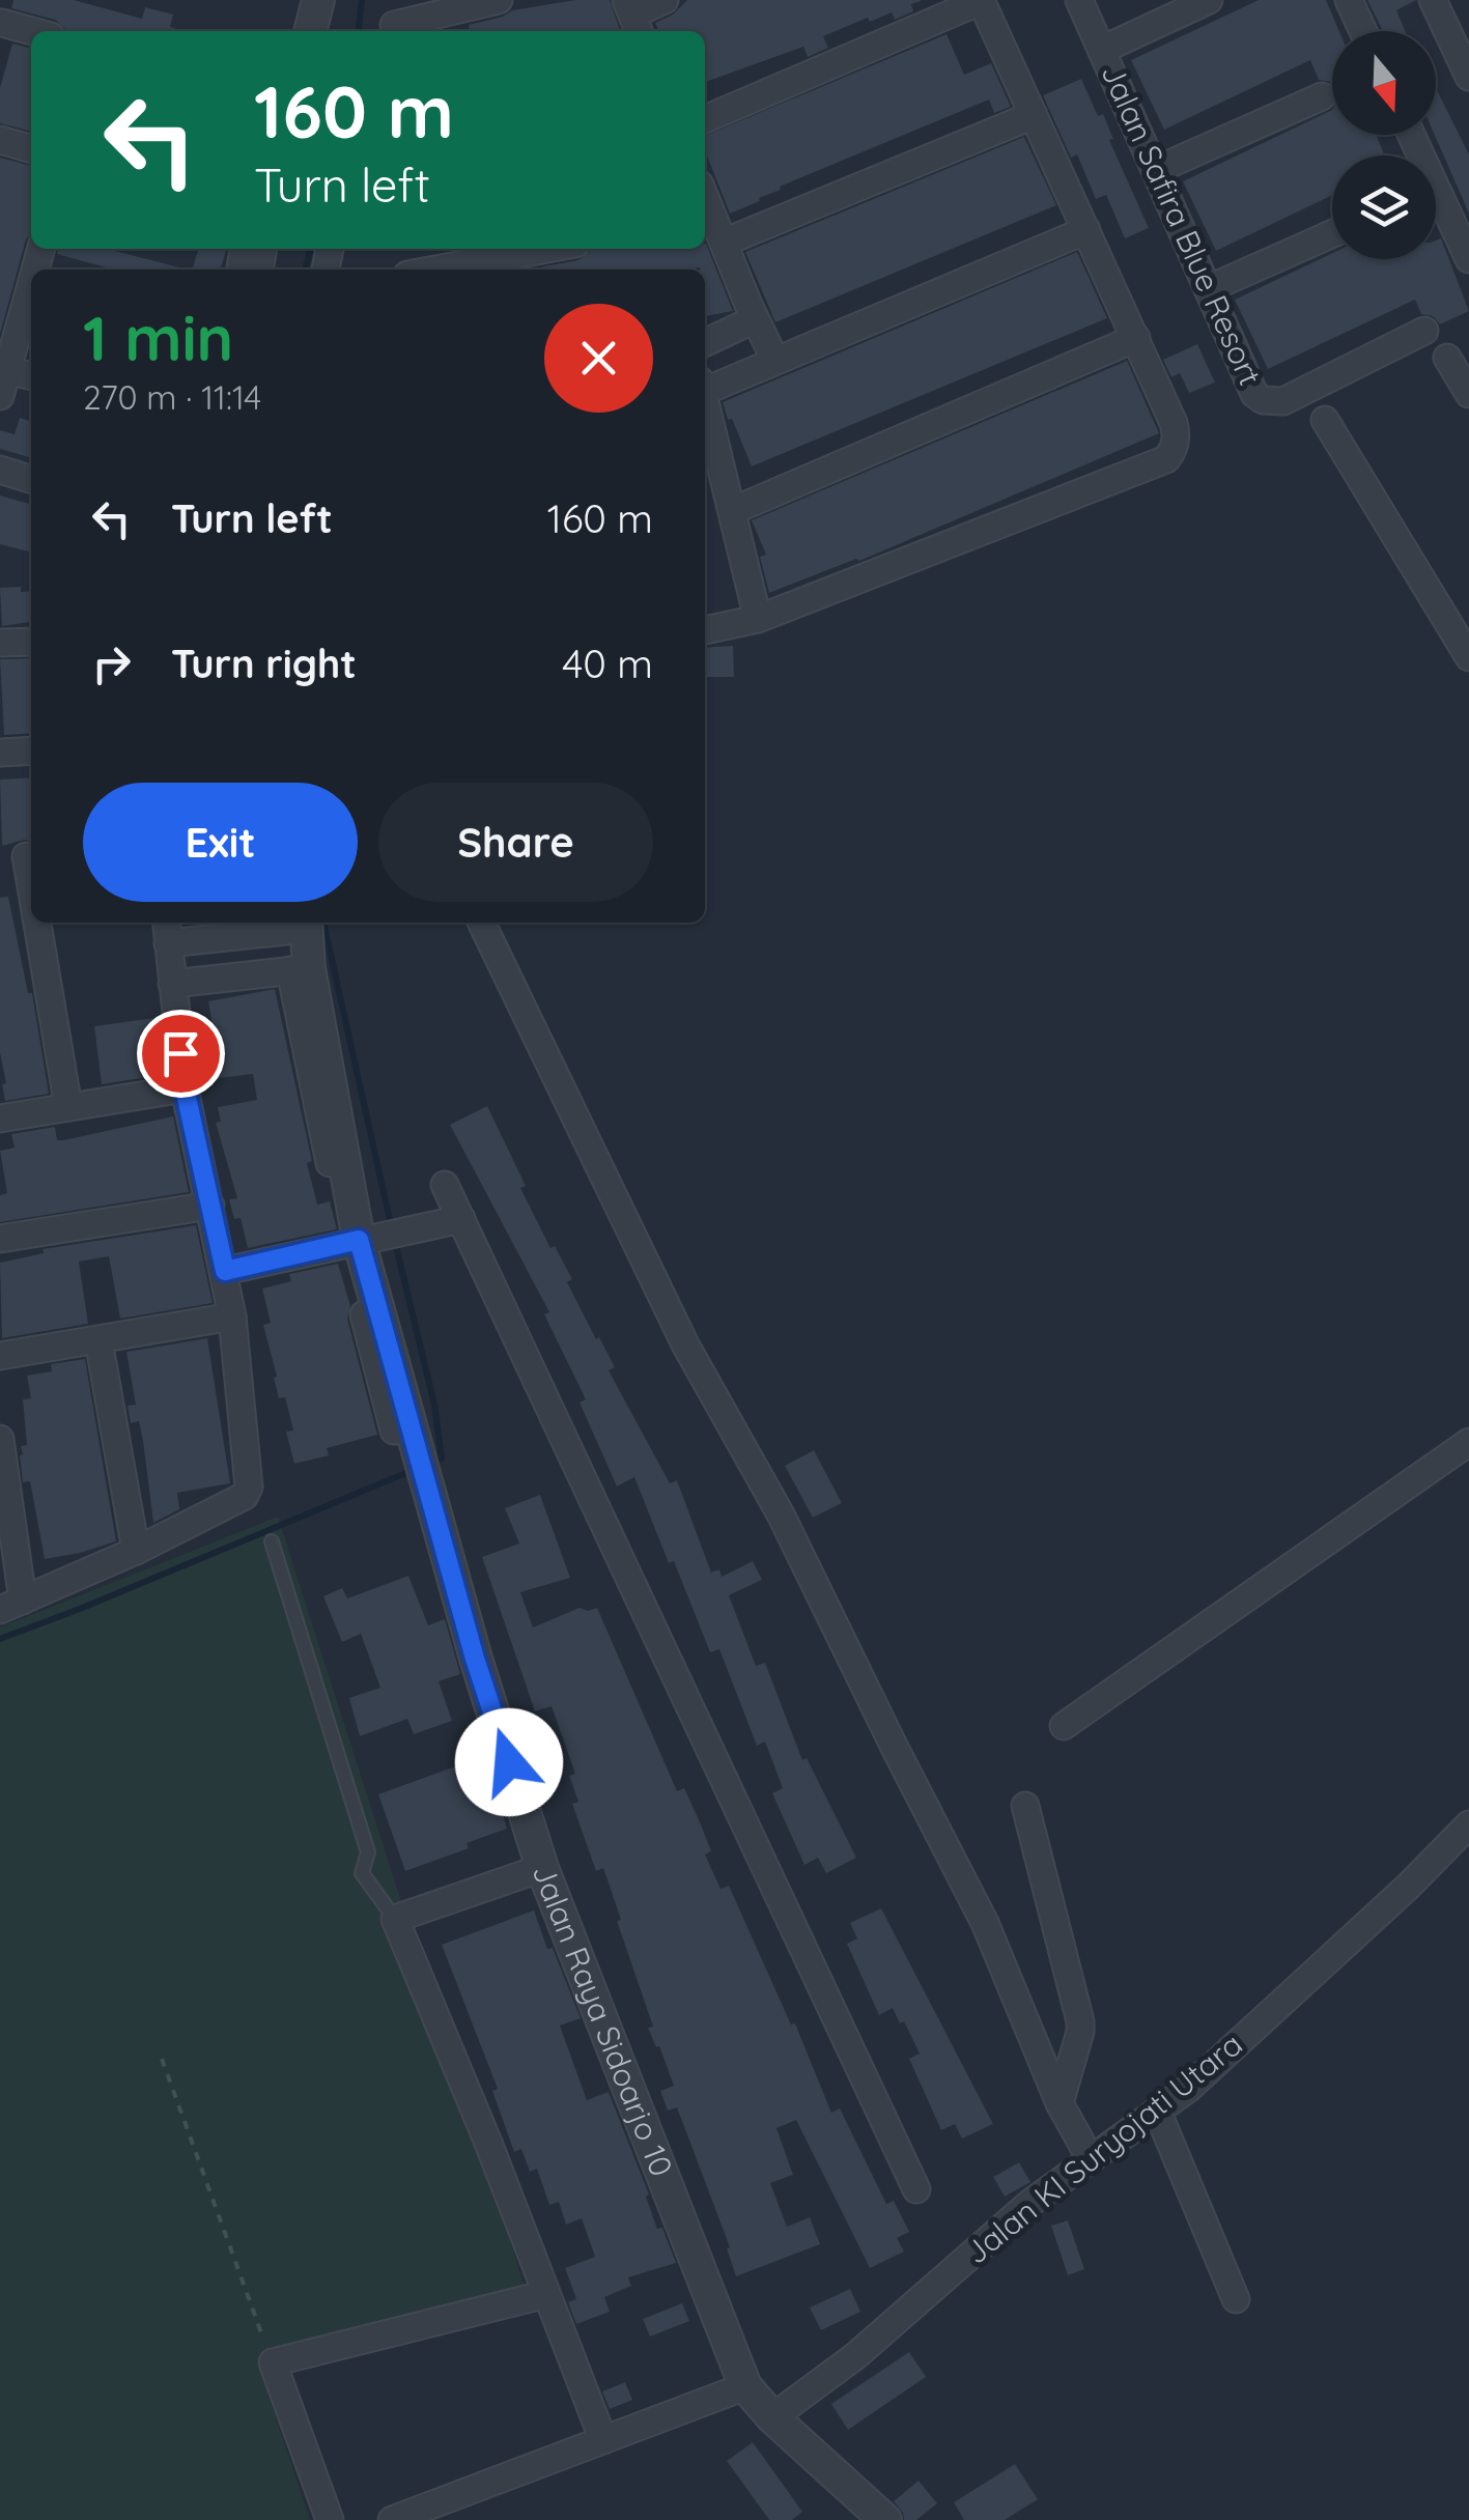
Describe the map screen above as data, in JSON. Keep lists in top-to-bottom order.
{
  "streets": {
    "street": ["Jalan Safira Blue Resort", "Jalan Raya Sidoarjo 10", "Jalan KI Suryojati Utara"]
  },
  "crossings": [
    ["Jalan Raya Sidoarjo 10", "Jalan KI Suryojati Utara"]
  ],
  "north": "bottom",
  "page": {
    "turn": ["160 m", "Turn left"],
    "heading": ["1 min", "270 m · 11:14"],
    "list": [
      {
        "name": "Turn left",
        "value": "160 m"
      },
      {
        "name": "Turn right",
        "value": "40 m"
      }
    ],
    "buttons": ["Exit", "Share"]
  }
}
